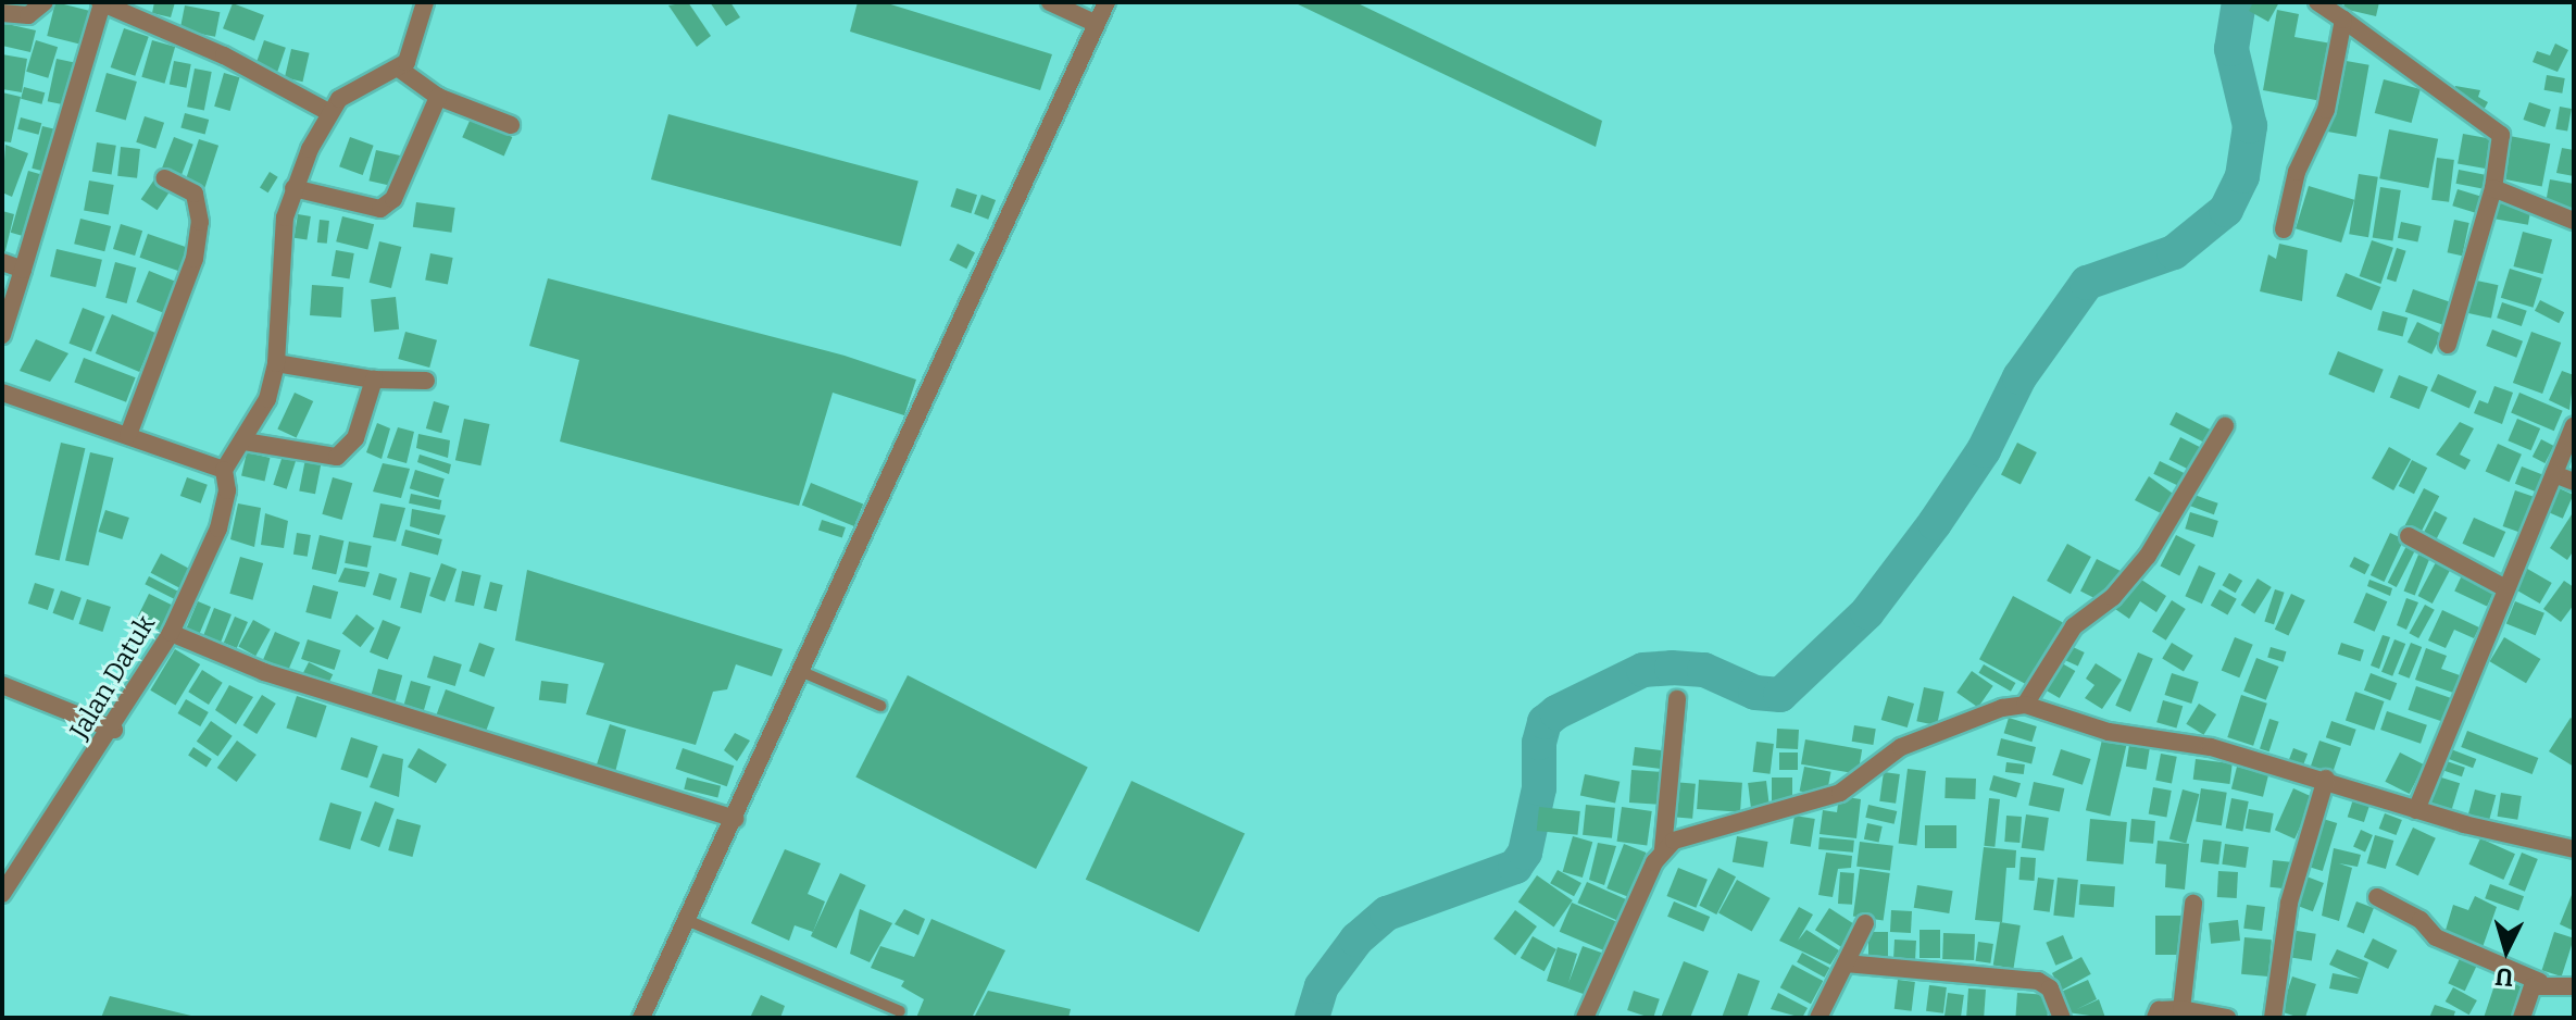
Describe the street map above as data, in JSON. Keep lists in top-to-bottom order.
{
  "streets": {
    "street": ["Jalan Datuk"]
  },
  "north": "bottom"
}
